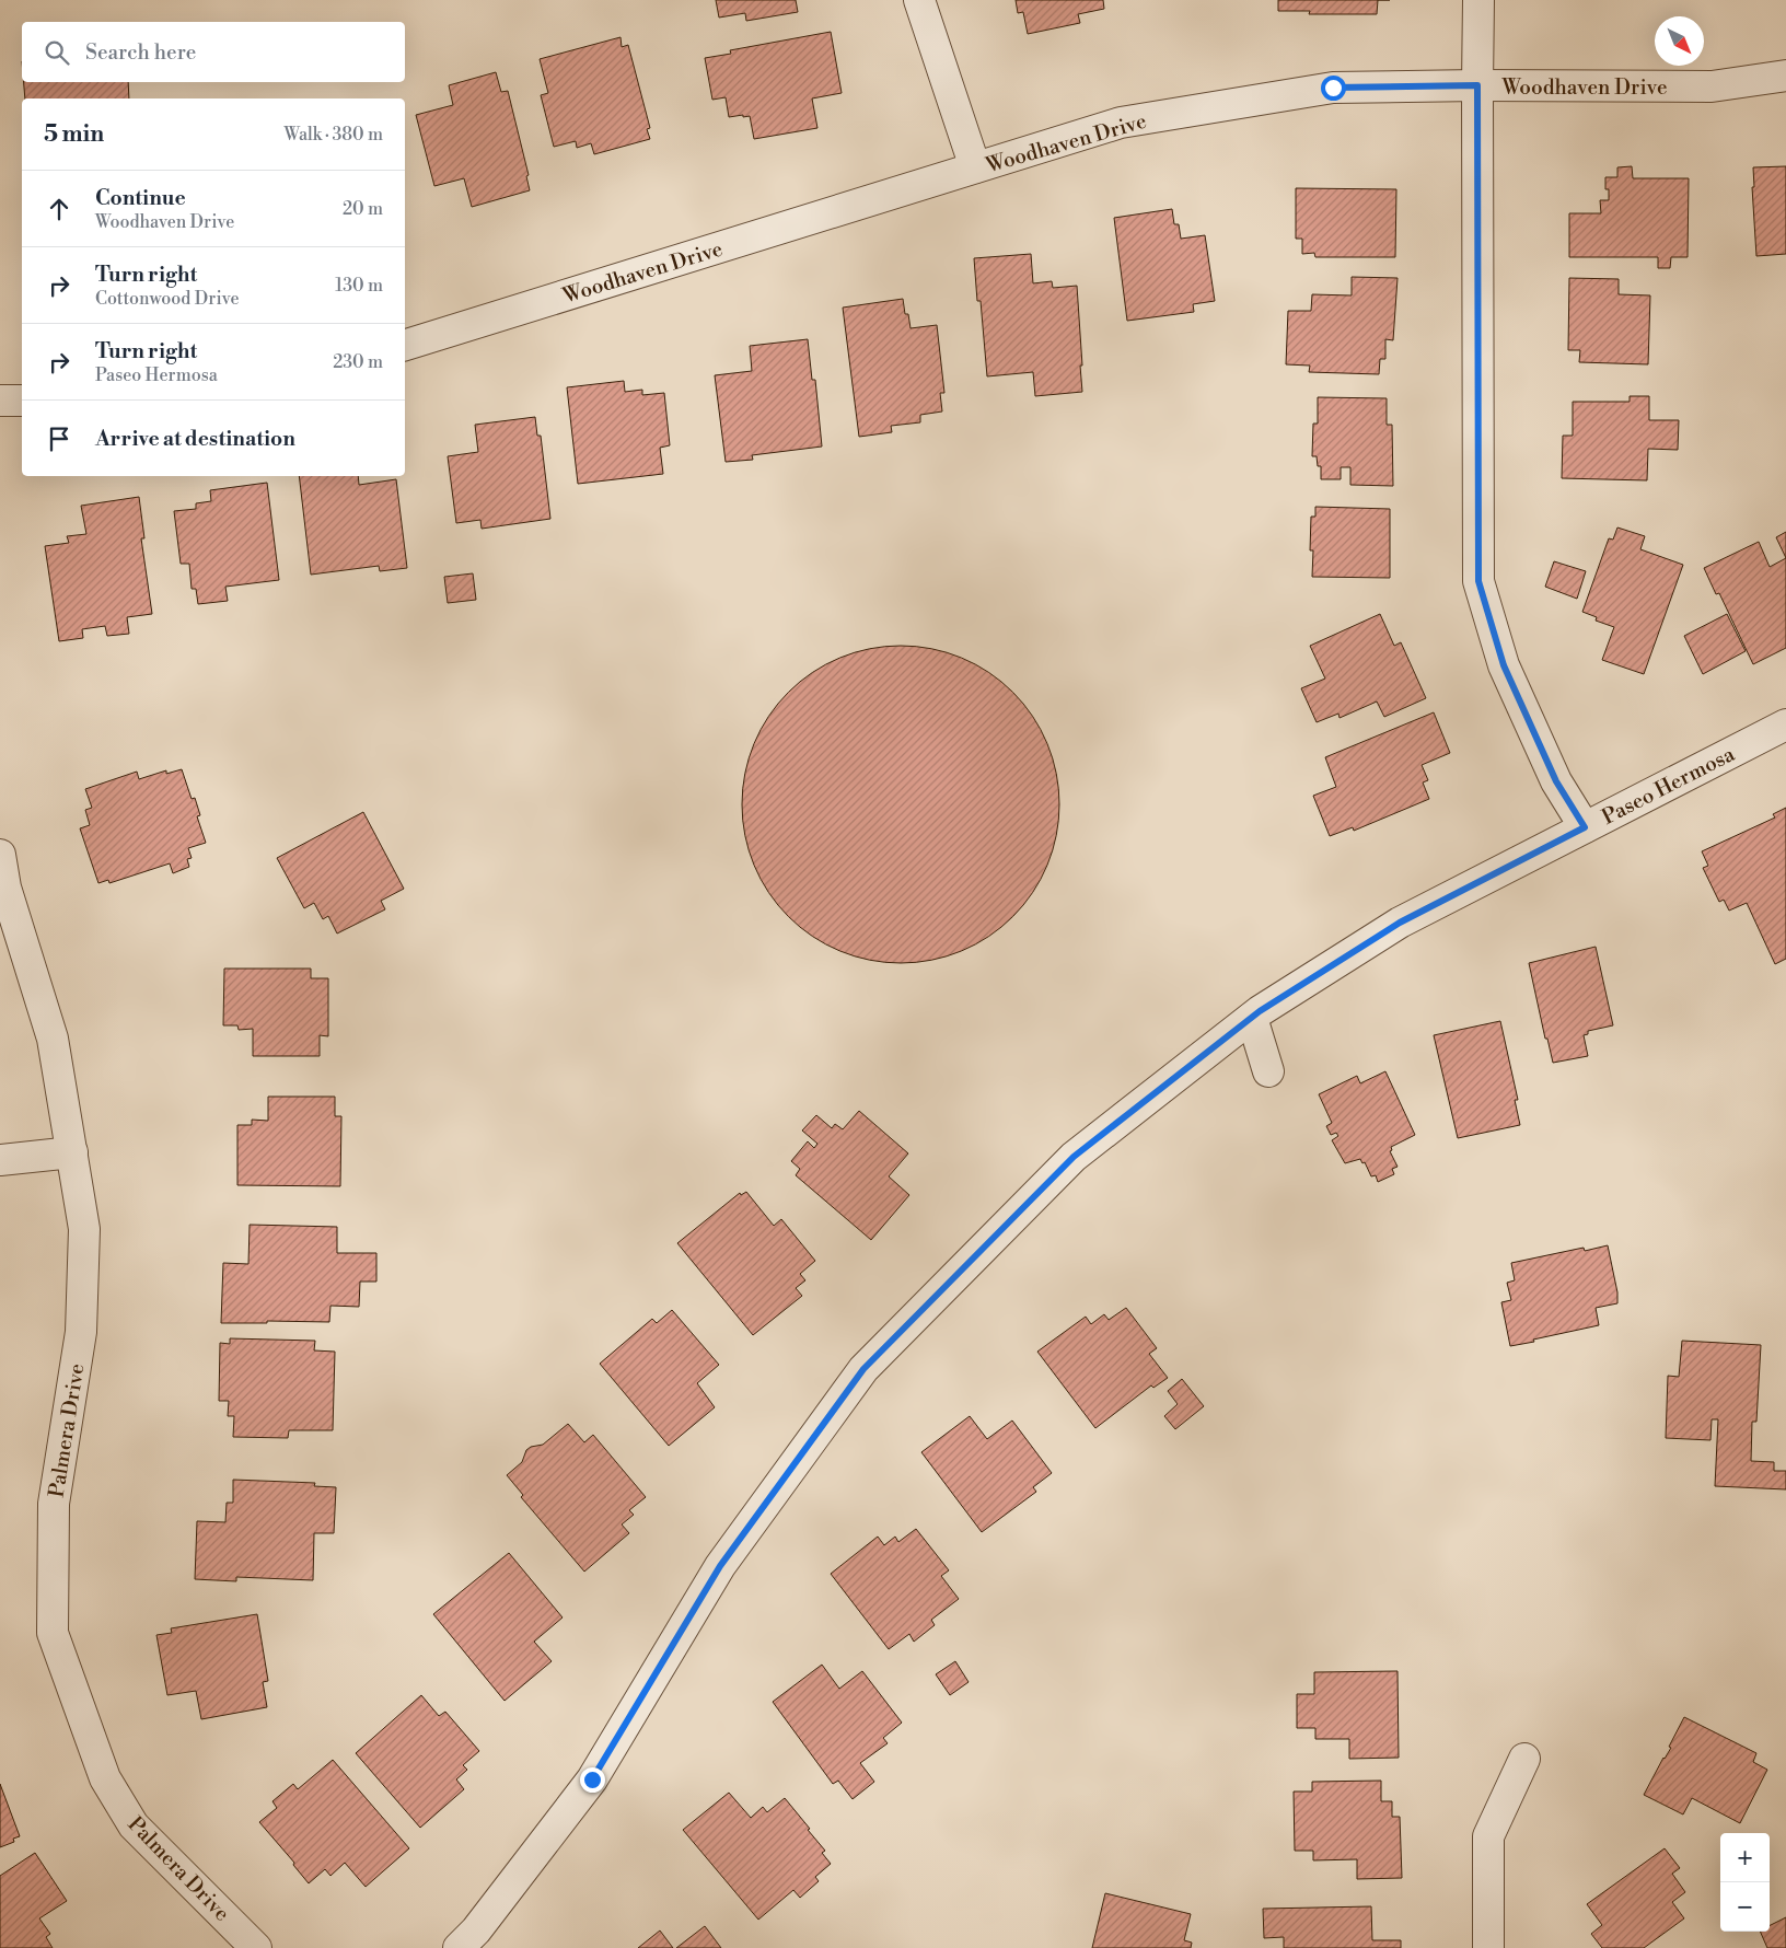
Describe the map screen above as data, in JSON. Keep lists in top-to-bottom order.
{
  "streets": {
    "street": ["Woodhaven Drive", "Paseo Hermosa", "Palmera Drive"]
  },
  "north": "bottom right",
  "page": {
    "search": "Search here",
    "heading": ["5 min", "Walk · 380 m"],
    "list": [
      ["Continue", "Woodhaven Drive", "20 m"],
      ["Turn right", "Cottonwood Drive", "130 m"],
      ["Turn right", "Paseo Hermosa", "230 m"],
      "Arrive at destination"
    ],
    "map_buttons": ["+", "−"]
  }
}
